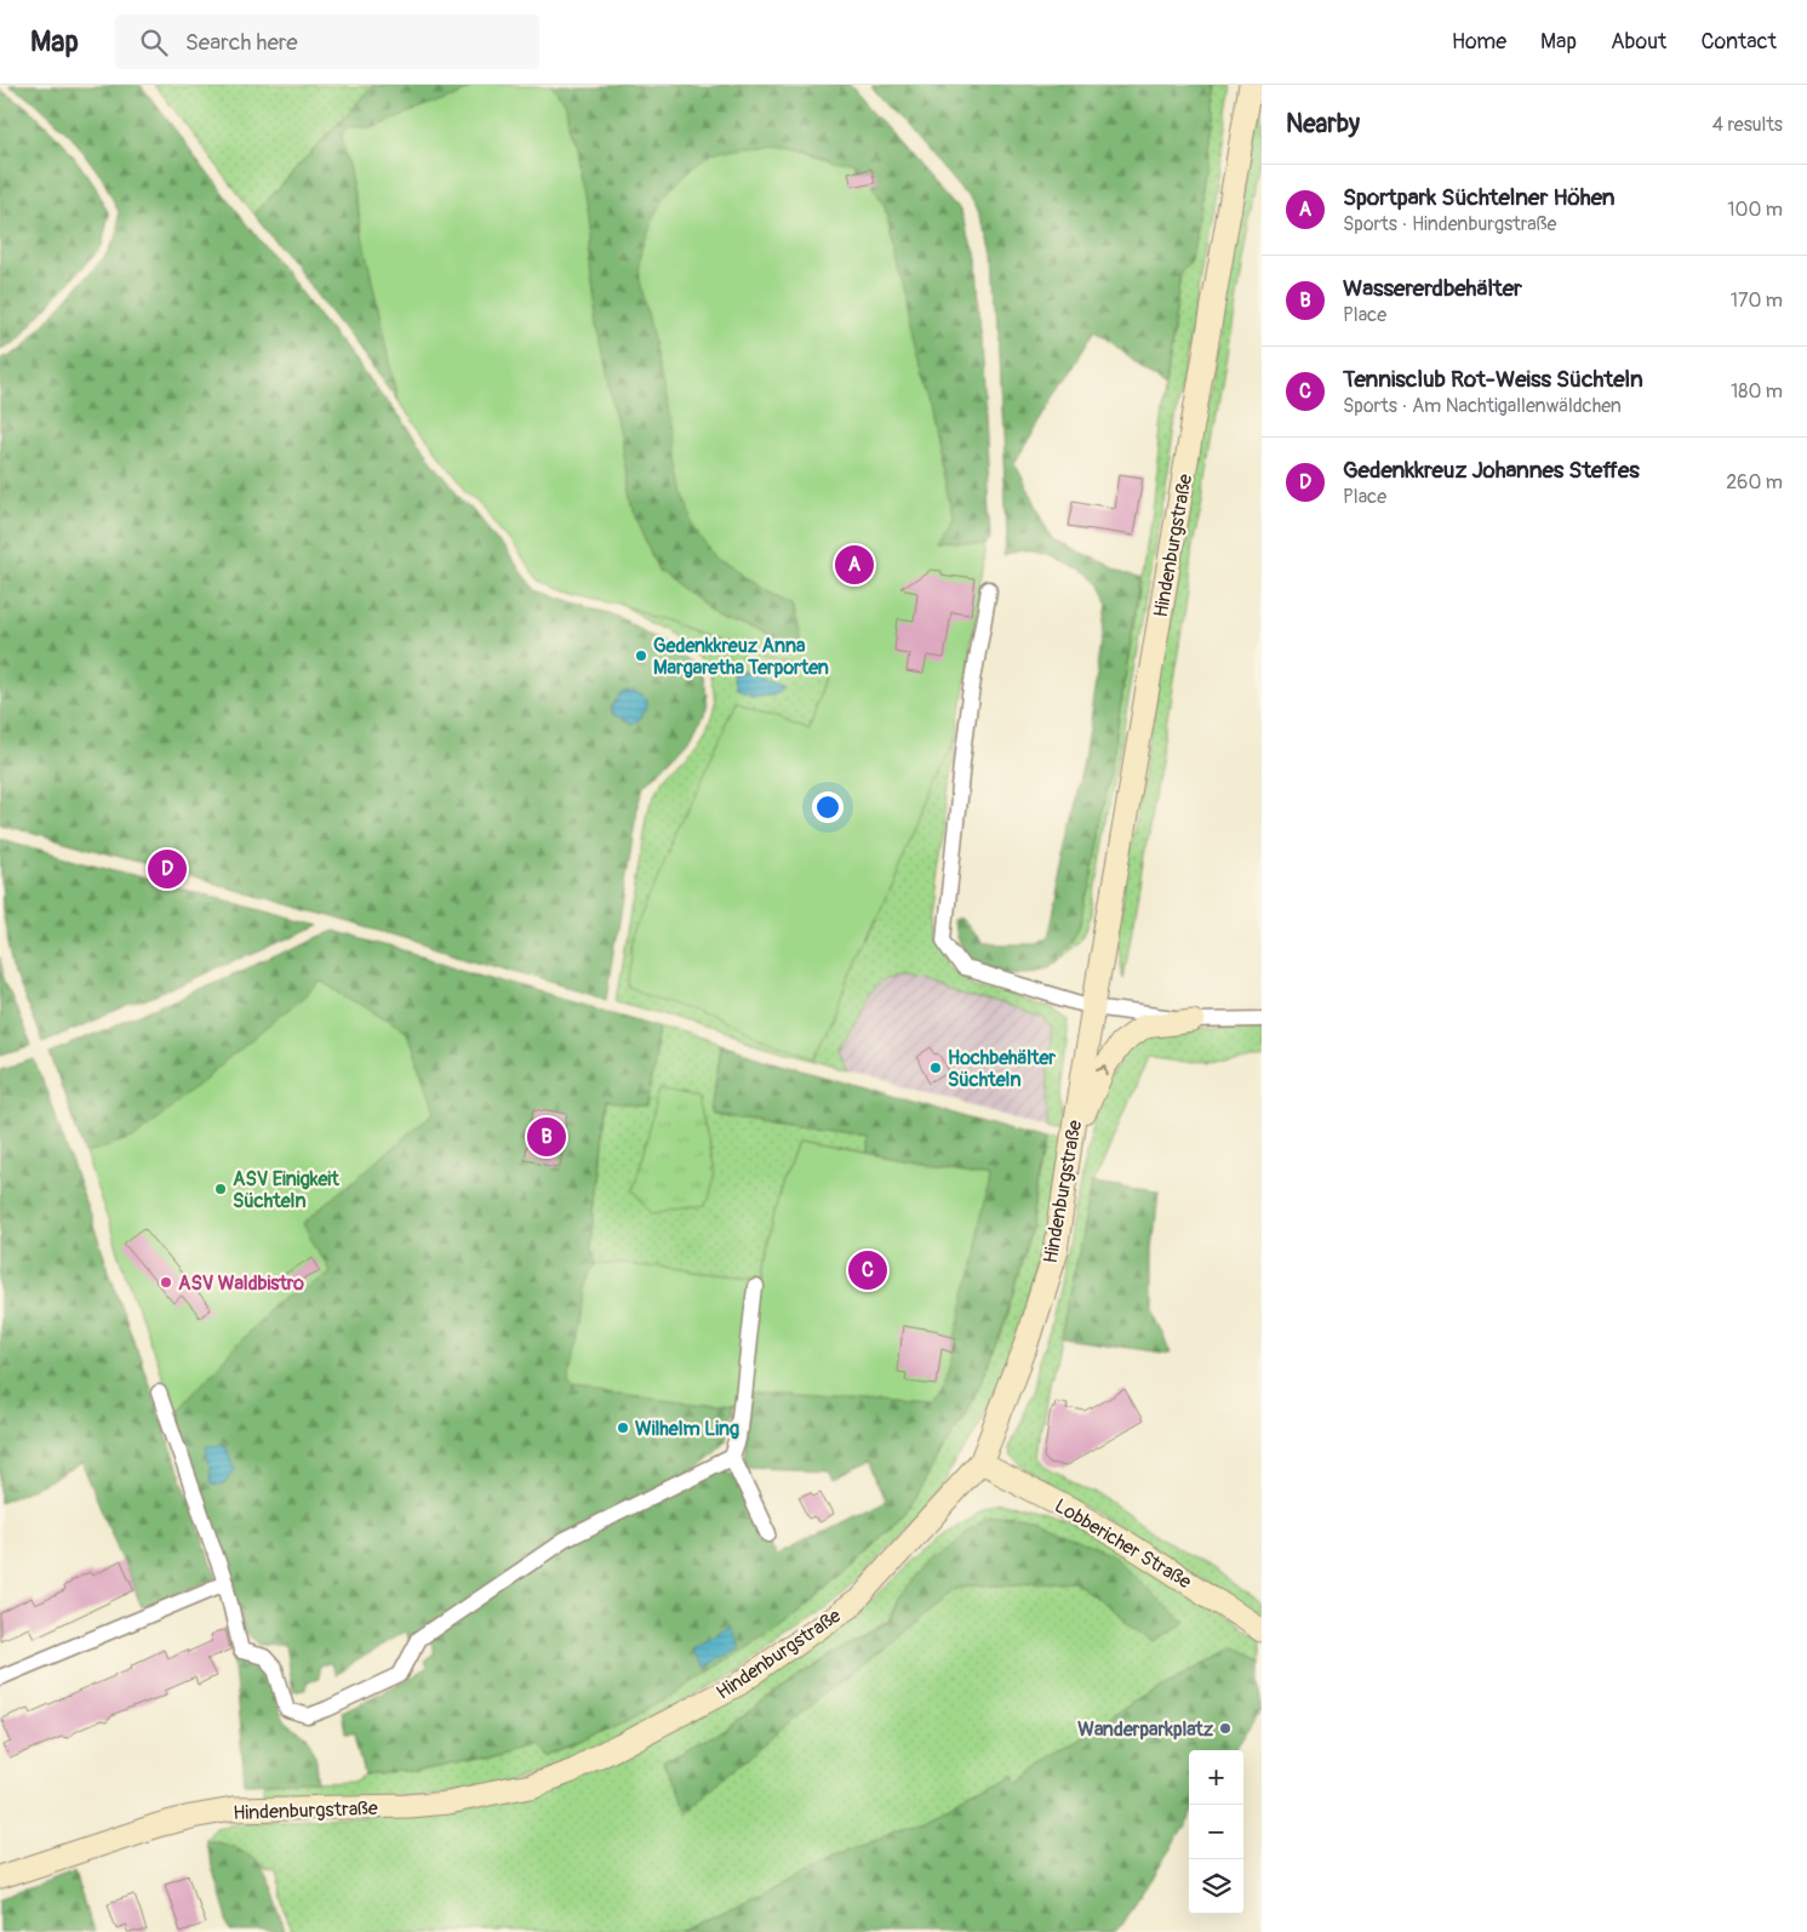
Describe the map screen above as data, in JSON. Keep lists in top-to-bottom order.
{
  "streets": {
    "main road": ["Hindenburgstraße", "Lobbericher Straße"]
  },
  "crossings": [
    ["Hindenburgstraße", "Lobbericher Straße"]
  ],
  "places": [
    "Gedenkkreuz Anna Margaretha Terporten",
    "Hochbehälter Süchteln",
    "ASV Einigkeit Süchteln",
    "ASV Waldbistro",
    "Wilhelm Ling",
    "Wanderparkplatz"
  ],
  "page": {
    "header": "Map",
    "search": "Search here",
    "nav": [
      "Home",
      "Map",
      "About",
      "Contact"
    ],
    "heading": ["Nearby", "4 results"],
    "list": [
      {
        "mark": "A",
        "name": "Sportpark Süchtelner Höhen",
        "note": "Sports · Hindenburgstraße",
        "value": "100 m"
      },
      {
        "mark": "B",
        "name": "Wassererdbehälter",
        "note": "Place",
        "value": "170 m"
      },
      {
        "mark": "C",
        "name": "Tennisclub Rot-Weiss Süchteln",
        "note": "Sports · Am Nachtigallenwäldchen",
        "value": "180 m"
      },
      {
        "mark": "D",
        "name": "Gedenkkreuz Johannes Steffes",
        "note": "Place",
        "value": "260 m"
      }
    ],
    "pins": [
      "A",
      "D",
      "B",
      "C"
    ],
    "map_buttons": ["+", "−"]
  }
}
